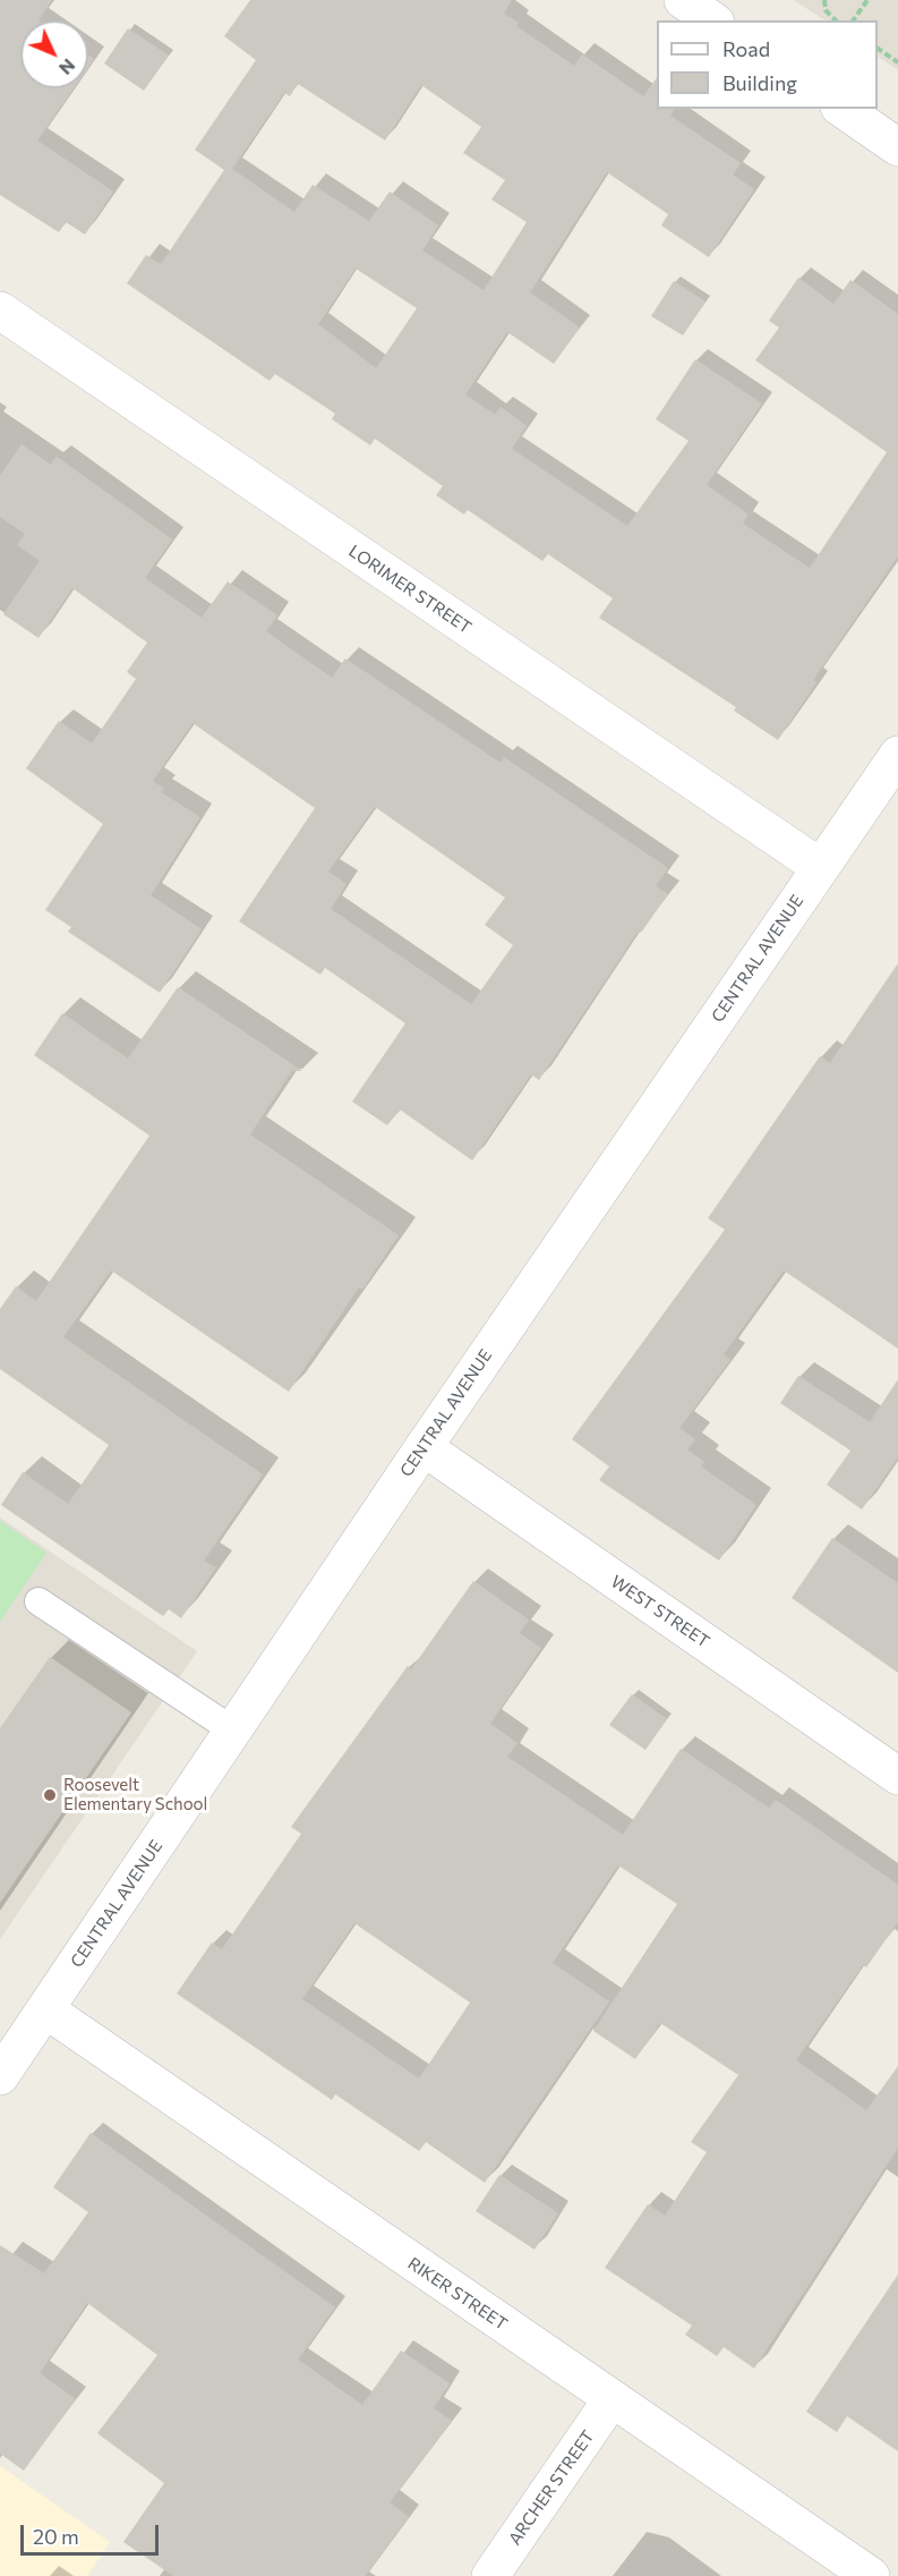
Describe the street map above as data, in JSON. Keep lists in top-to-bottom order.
{
  "streets": {
    "street": [
      "LORIMER STREET",
      "CENTRAL AVENUE",
      "WEST STREET",
      "RIKER STREET",
      "ARCHER STREET"
    ]
  },
  "crossings": [
    ["LORIMER STREET", "CENTRAL AVENUE"],
    ["CENTRAL AVENUE", "WEST STREET"],
    ["CENTRAL AVENUE", "RIKER STREET"],
    ["RIKER STREET", "ARCHER STREET"]
  ],
  "places": ["Roosevelt Elementary School"],
  "legend": ["Road", "Building"],
  "scale_bar": "20 m",
  "north": "bottom right"
}
